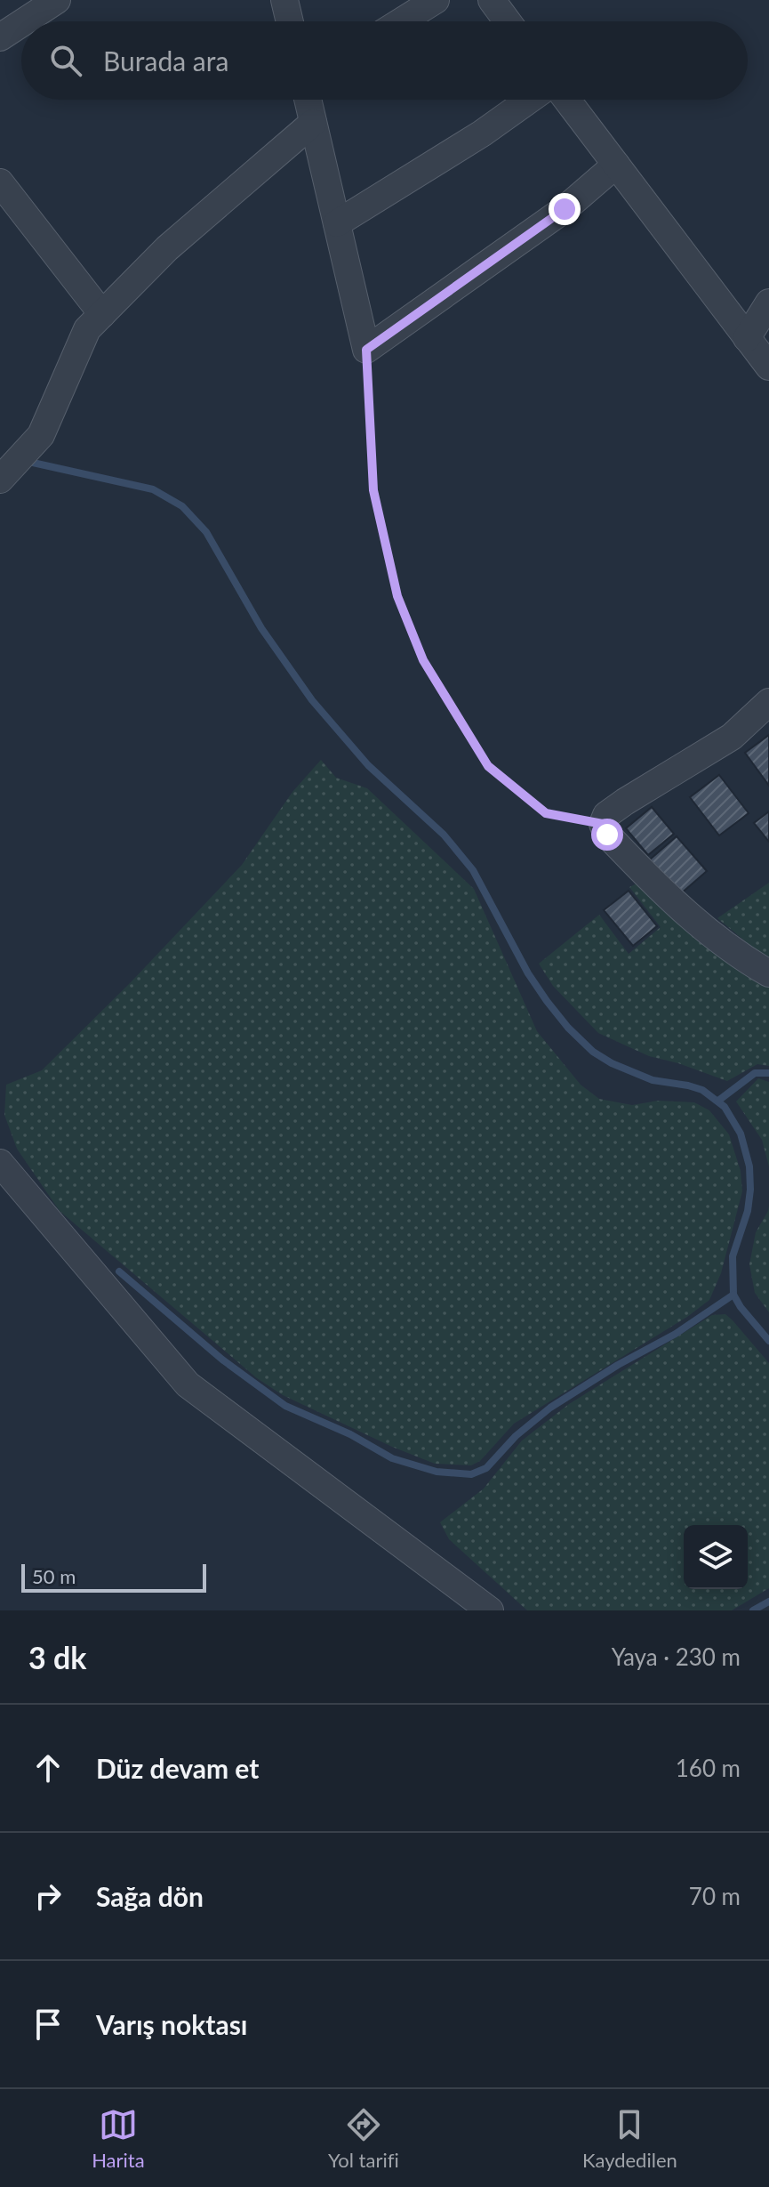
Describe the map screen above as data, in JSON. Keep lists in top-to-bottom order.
{
  "scale_bar": "50 m",
  "page": {
    "search": "Burada ara",
    "scale": "50 m",
    "heading": ["3 dk", "Yaya · 230 m"],
    "list": [
      ["Düz devam et", "160 m"],
      ["Sağa dön", "70 m"],
      "Varış noktası"
    ],
    "nav": ["Harita", "Yol tarifi", "Kaydedilen"]
  }
}
